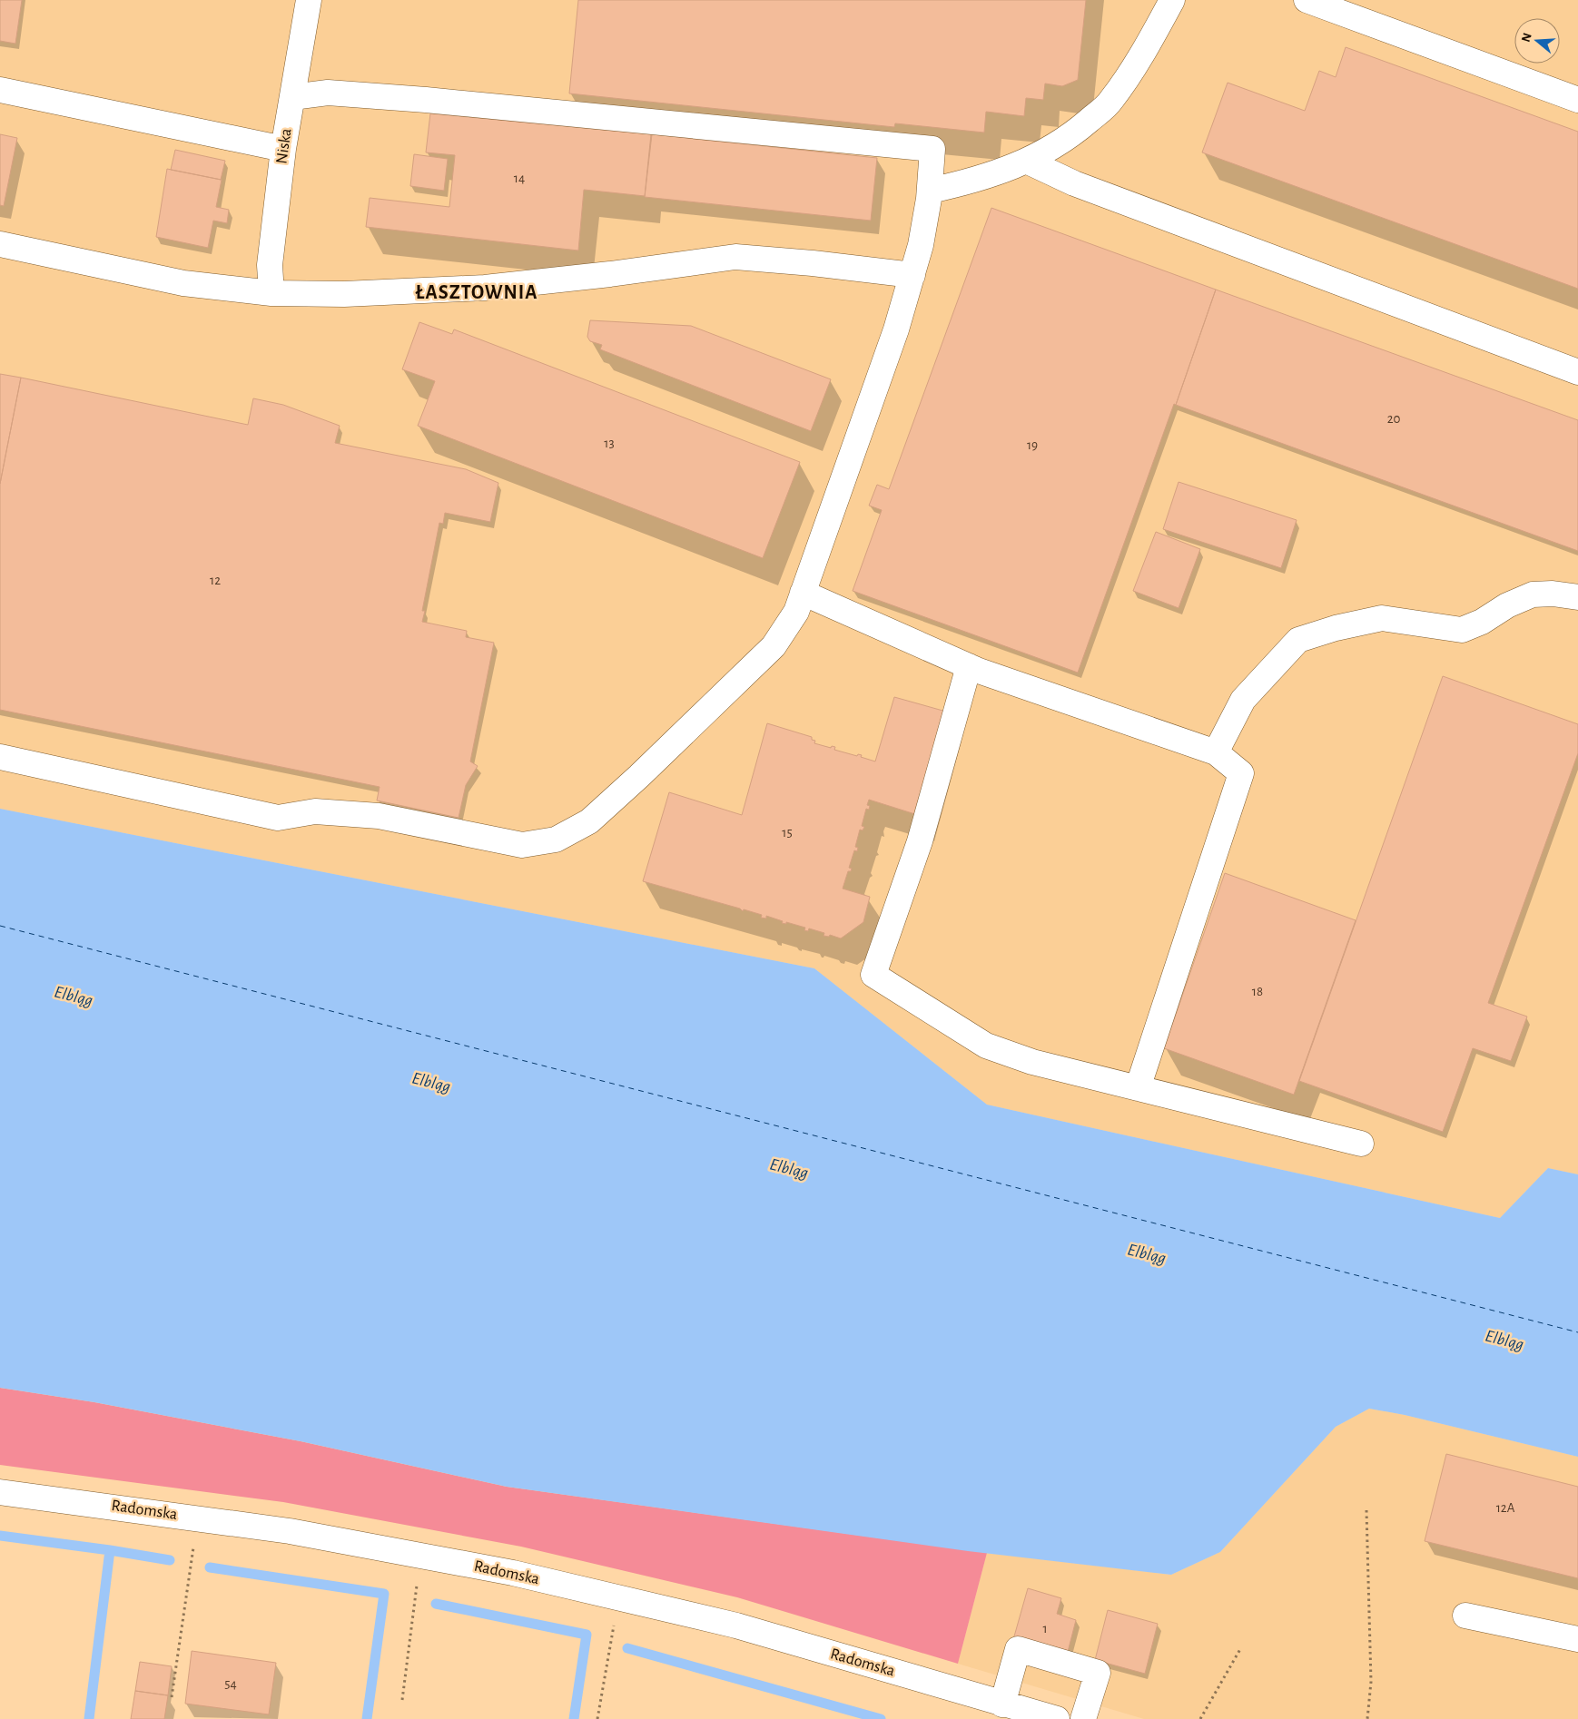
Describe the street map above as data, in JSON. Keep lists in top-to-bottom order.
{
  "streets": {
    "street": ["Niska", "Radomska"]
  },
  "districts": ["ŁASZTOWNIA"],
  "water": ["Elbląg"],
  "house_numbers": [
    "14",
    "20",
    "13",
    "19",
    "12",
    "15",
    "18",
    "12A",
    "1",
    "54"
  ],
  "north": "left"
}
